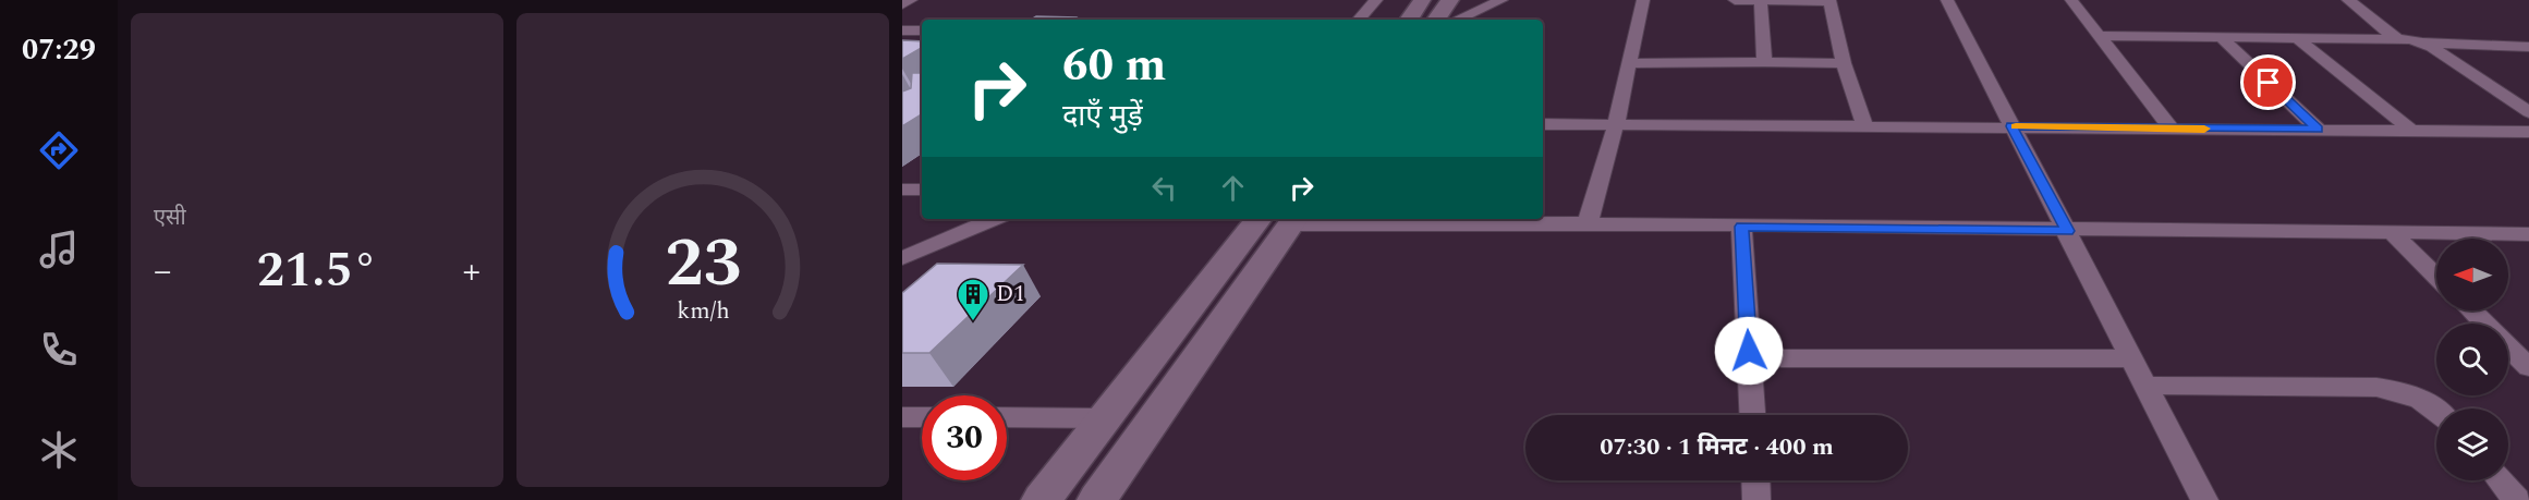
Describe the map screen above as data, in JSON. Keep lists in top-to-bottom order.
{
  "places": {
    "building": ["D1"]
  },
  "north": "left",
  "page": {
    "tabs": "07:29",
    "tile": "एसी",
    "turn": ["60 m", "दाएँ मुड़ें"],
    "heat": ["−", "21.5°", "+"],
    "limit": "30",
    "trip": "07:30 · 1 मिनट · 400 m",
    "gauge": ["23", "km/h"]
  }
}
